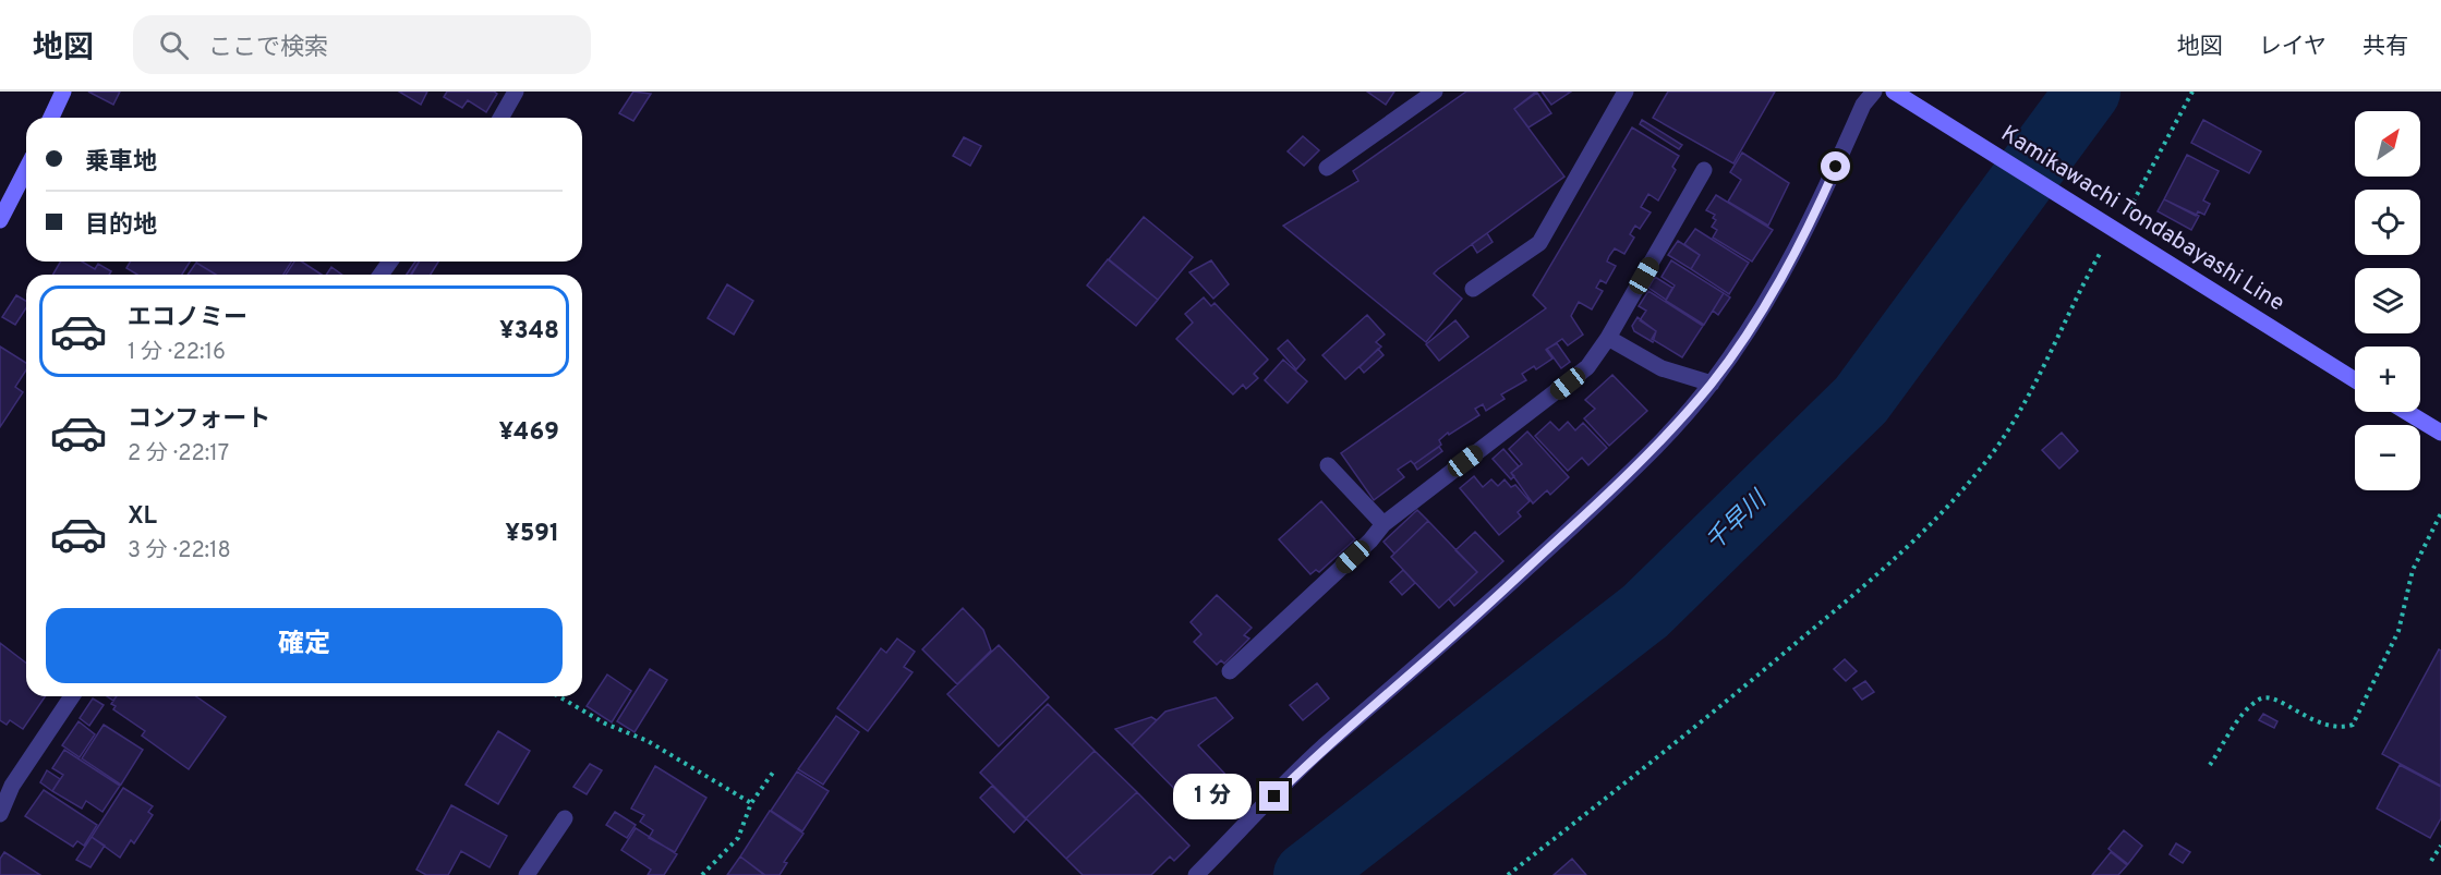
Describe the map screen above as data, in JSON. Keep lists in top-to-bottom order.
{
  "streets": {
    "main road": ["Kamikawachi Tondabayashi Line"]
  },
  "water": ["千早川"],
  "north": "top right",
  "page": {
    "header": "地図",
    "search": "ここで検索",
    "nav": ["地図", "レイヤ", "共有"],
    "map_buttons": ["+", "−"],
    "banner": ["乗車地", "目的地"],
    "list": [
      {
        "name": "エコノミー",
        "note": "1 分 · 22:16",
        "value": "¥348"
      },
      {
        "name": "コンフォート",
        "note": "2 分 · 22:17",
        "value": "¥469"
      },
      {
        "name": "XL",
        "note": "3 分 · 22:18",
        "value": "¥591"
      }
    ],
    "buttons": "確定",
    "bubble": "1 分"
  }
}
